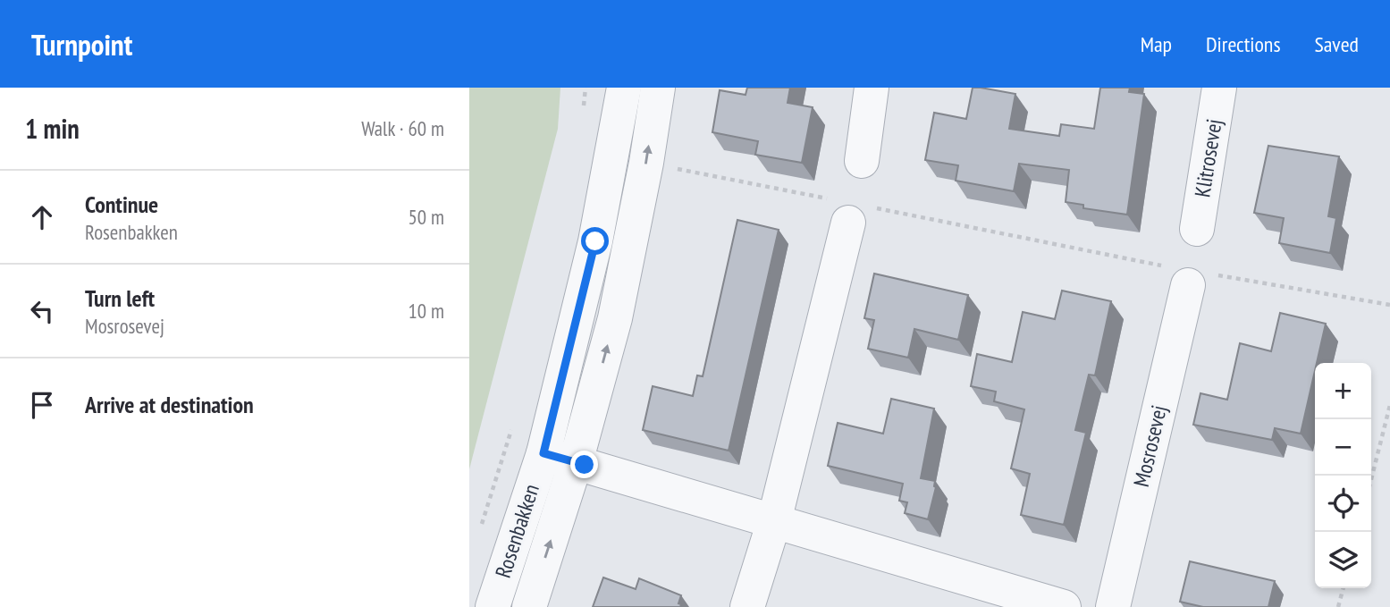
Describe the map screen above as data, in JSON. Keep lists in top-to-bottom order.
{
  "streets": {
    "street": ["Klitrosevej", "Mosrosevej", "Rosenbakken"]
  },
  "page": {
    "header": "Turnpoint",
    "nav": ["Map", "Directions", "Saved"],
    "heading": ["1 min", "Walk · 60 m"],
    "list": [
      ["Continue", "Rosenbakken", "50 m"],
      ["Turn left", "Mosrosevej", "10 m"],
      "Arrive at destination"
    ],
    "map_buttons": ["+", "−"]
  }
}
